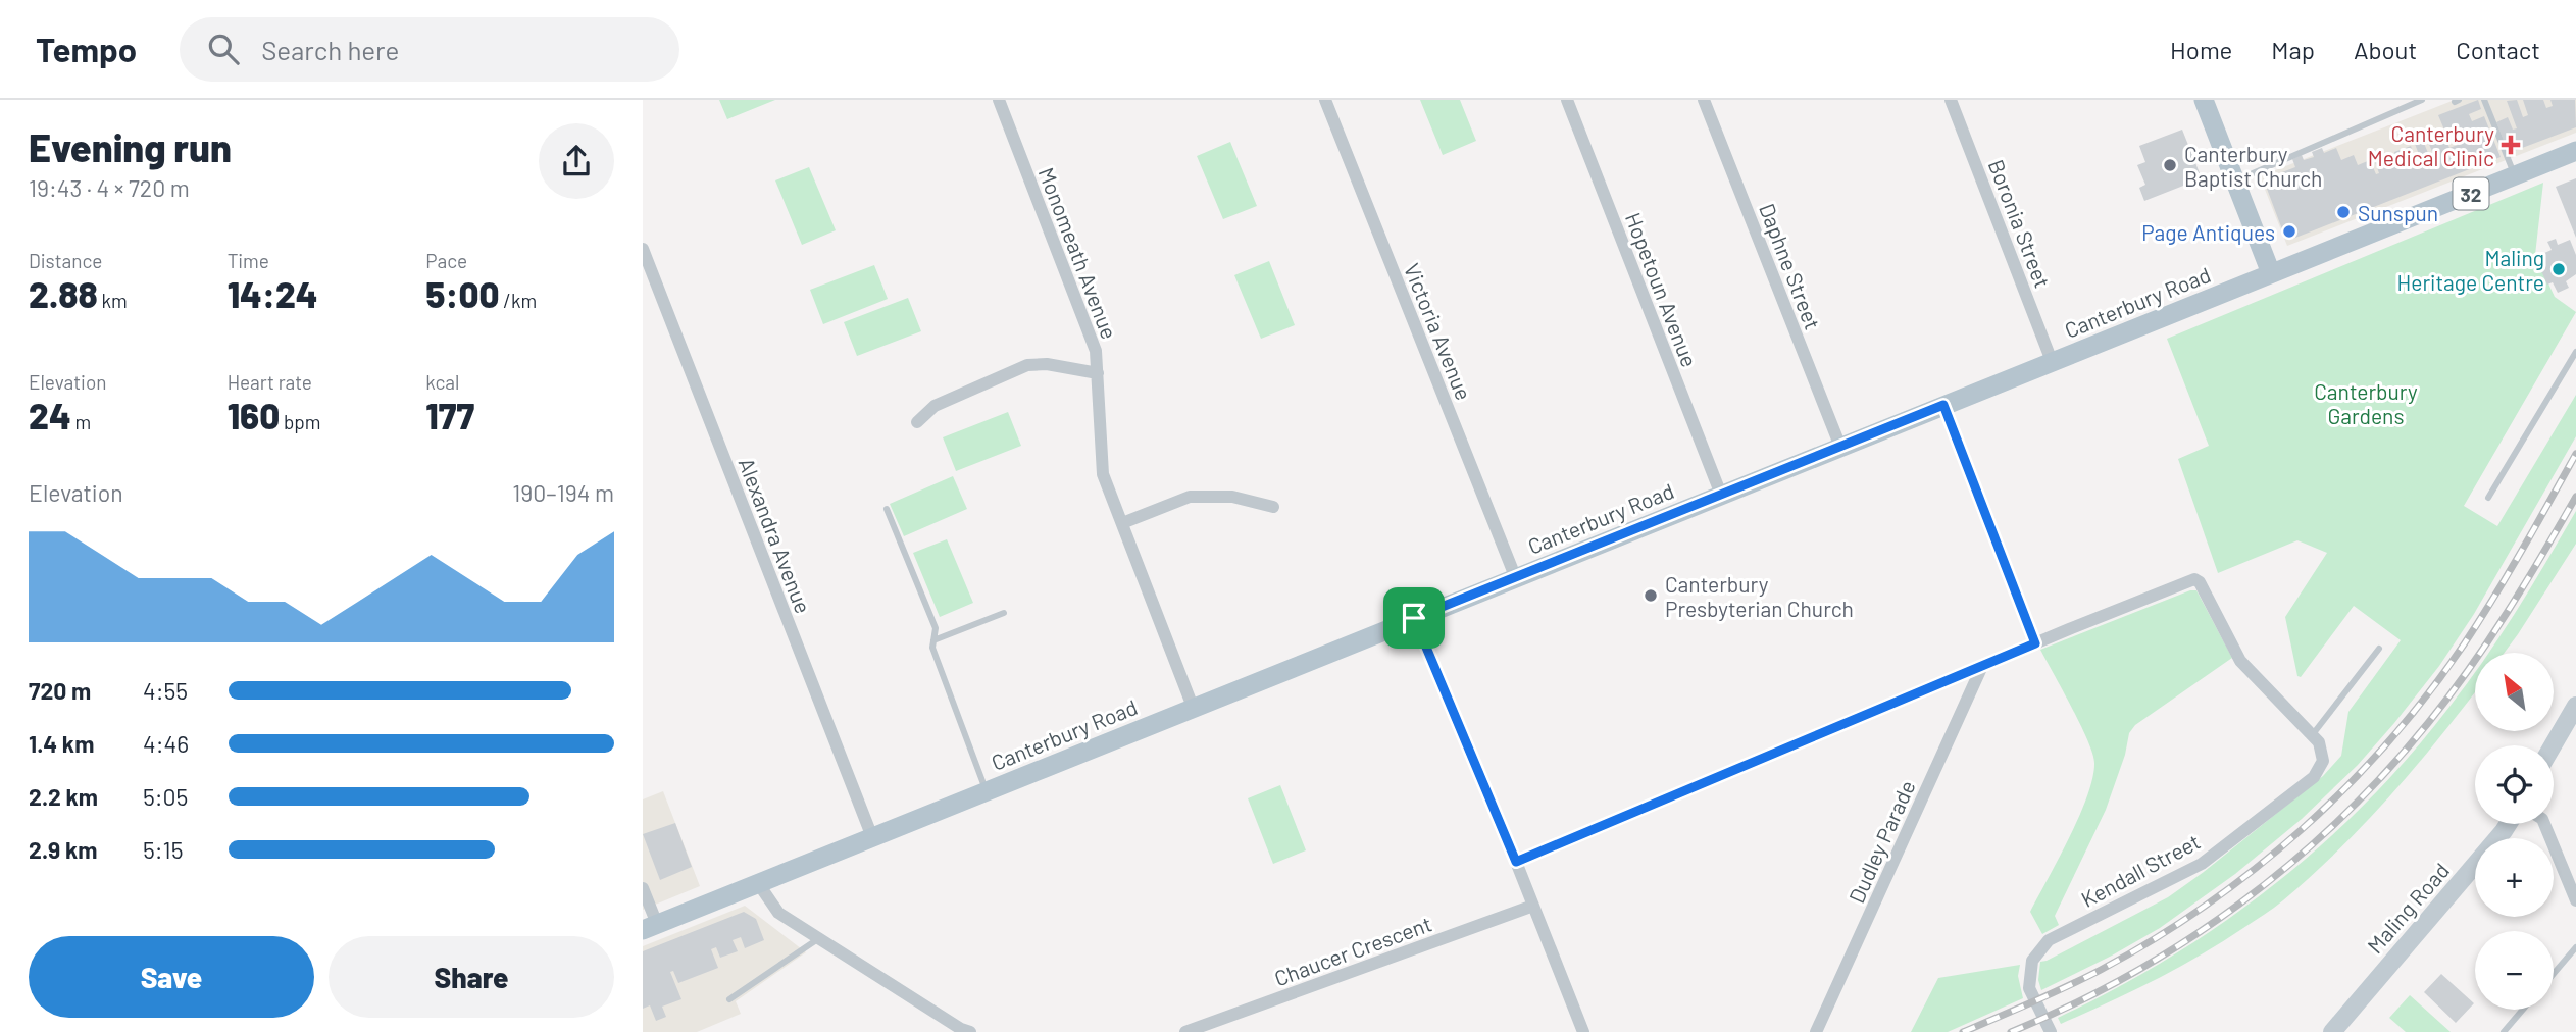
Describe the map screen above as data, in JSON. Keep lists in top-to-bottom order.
{
  "streets": {
    "main road": ["32", "Canterbury Road"],
    "street": [
      "Boronia Street",
      "Monomeath Avenue",
      "Daphne Street",
      "Hopetoun Avenue",
      "Victoria Avenue",
      "Alexandra Avenue",
      "Dudley Parade",
      "Kendall Street",
      "Maling Road",
      "Chaucer Crescent"
    ]
  },
  "crossings": [
    ["Boronia Street", "Canterbury Road"],
    ["Monomeath Avenue", "Canterbury Road"],
    ["Daphne Street", "Canterbury Road"],
    ["Hopetoun Avenue", "Canterbury Road"],
    ["Canterbury Road", "Victoria Avenue"],
    ["Canterbury Road", "Alexandra Avenue"]
  ],
  "parks": ["Canterbury Gardens"],
  "places": {
    "health": ["Canterbury Medical Clinic"],
    "other": [
      "Canterbury Baptist Church",
      "Sunspun",
      "Page Antiques",
      "Maling Heritage Centre",
      "Canterbury Presbyterian Church"
    ]
  },
  "north": "top left",
  "page": {
    "header": "Tempo",
    "search": "Search here",
    "nav": [
      "Home",
      "Map",
      "About",
      "Contact"
    ],
    "heading": ["Evening run", "19:43 · 4 × 720 m"],
    "stats": [
      ["Distance", "2.88 km"],
      ["Time", "14:24"],
      ["Pace", "5:00 /km"],
      ["Elevation", "24 m"],
      ["Heart rate", "160 bpm"],
      ["kcal", "177"]
    ],
    "chart": ["Elevation", "190–194 m"],
    "map_buttons": ["+", "−"],
    "list": [
      {
        "name": "720 m",
        "note": "4:55"
      },
      {
        "name": "1.4 km",
        "note": "4:46"
      },
      {
        "name": "2.2 km",
        "note": "5:05"
      },
      {
        "name": "2.9 km",
        "note": "5:15"
      }
    ],
    "buttons": ["Save", "Share"]
  }
}
